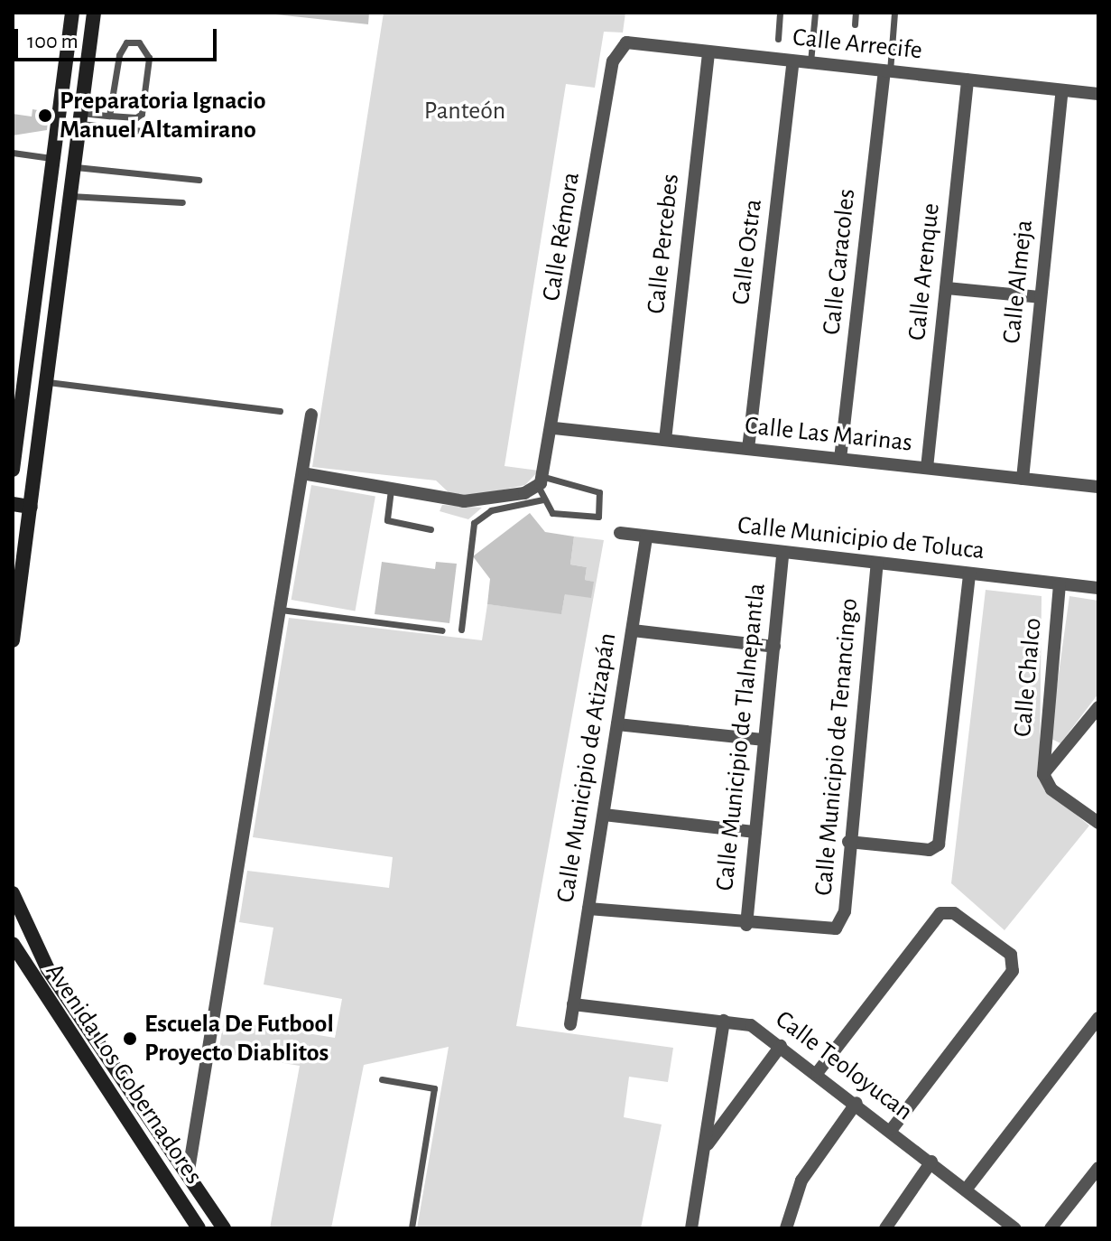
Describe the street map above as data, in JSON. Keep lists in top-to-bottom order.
{
  "streets": {
    "street": [
      "Calle Arrecife",
      "Calle Rémora",
      "Calle Percebes",
      "Calle Ostra",
      "Calle Caracoles",
      "Calle Arenque",
      "Calle Almeja",
      "Calle Las Marinas",
      "Calle Municipio de Toluca",
      "Calle Chalco",
      "Calle Municipio de Tlalnepantla",
      "Calle Municipio de Tenancingo",
      "Calle Municipio de Atizapán",
      "Calle Teoloyucan",
      "Avenida Los Gobernadores"
    ]
  },
  "crossings": [
    ["Calle Arrecife", "Calle Rémora"],
    ["Calle Arrecife", "Calle Percebes"],
    ["Calle Arrecife", "Calle Ostra"],
    ["Calle Arrecife", "Calle Caracoles"],
    ["Calle Arrecife", "Calle Arenque"],
    ["Calle Arrecife", "Calle Almeja"],
    ["Calle Rémora", "Calle Las Marinas"],
    ["Calle Percebes", "Calle Las Marinas"],
    ["Calle Ostra", "Calle Las Marinas"],
    ["Calle Caracoles", "Calle Las Marinas"],
    ["Calle Arenque", "Calle Las Marinas"],
    ["Calle Almeja", "Calle Las Marinas"],
    ["Calle Municipio de Toluca", "Calle Chalco"],
    ["Calle Municipio de Toluca", "Calle Municipio de Tlalnepantla"],
    ["Calle Municipio de Toluca", "Calle Municipio de Tenancingo"],
    ["Calle Municipio de Toluca", "Calle Municipio de Atizapán"],
    ["Calle Municipio de Tlalnepantla", "Calle Municipio de Tenancingo"],
    ["Calle Municipio de Atizapán", "Calle Teoloyucan"]
  ],
  "parks": ["Panteón"],
  "places": ["Preparatoria Ignacio Manuel Altamirano", "Escuela De Futbool Proyecto Diablitos"],
  "scale_bar": "100 m"
}
